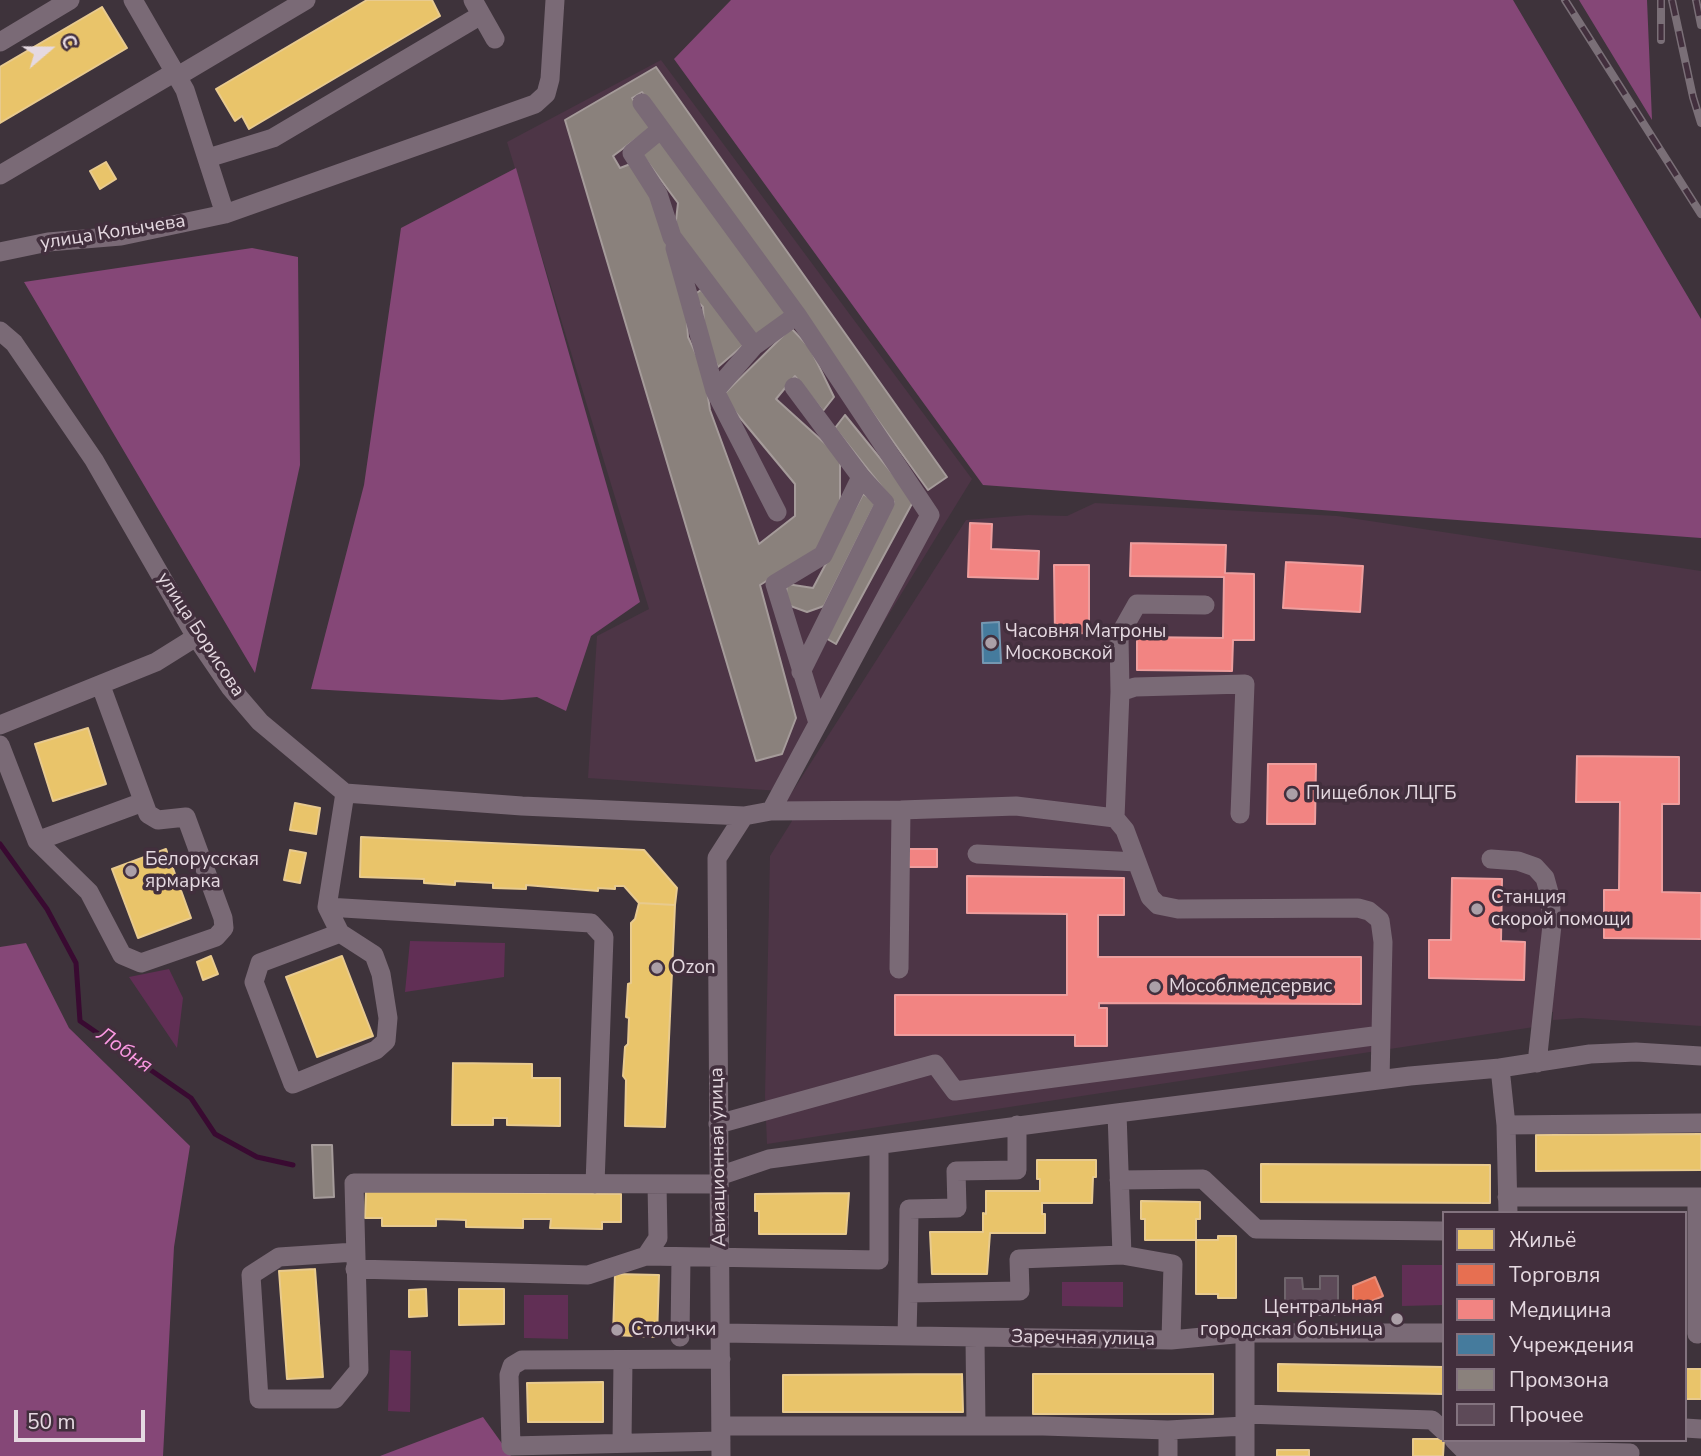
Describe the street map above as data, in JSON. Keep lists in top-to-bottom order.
{
  "streets": {
    "street": [
      "улица Колычева",
      "улица Борисова",
      "Авиационная улица",
      "Заречная улица"
    ]
  },
  "crossings": [
    ["Авиационная улица", "Заречная улица"]
  ],
  "water": ["Лобня"],
  "places": [
    "Часовня Матроны Московской",
    "Пищеблок ЛЦГБ",
    "Белорусская ярмарка",
    "Станция скорой помощи",
    "Ozon",
    "Мособлмедсервис",
    "Центральная городская больница",
    "Столички"
  ],
  "legend": [
    "Жильё",
    "Торговля",
    "Медицина",
    "Учреждения",
    "Промзона",
    "Прочее"
  ],
  "scale_bar": "50 m",
  "north": "right"
}
